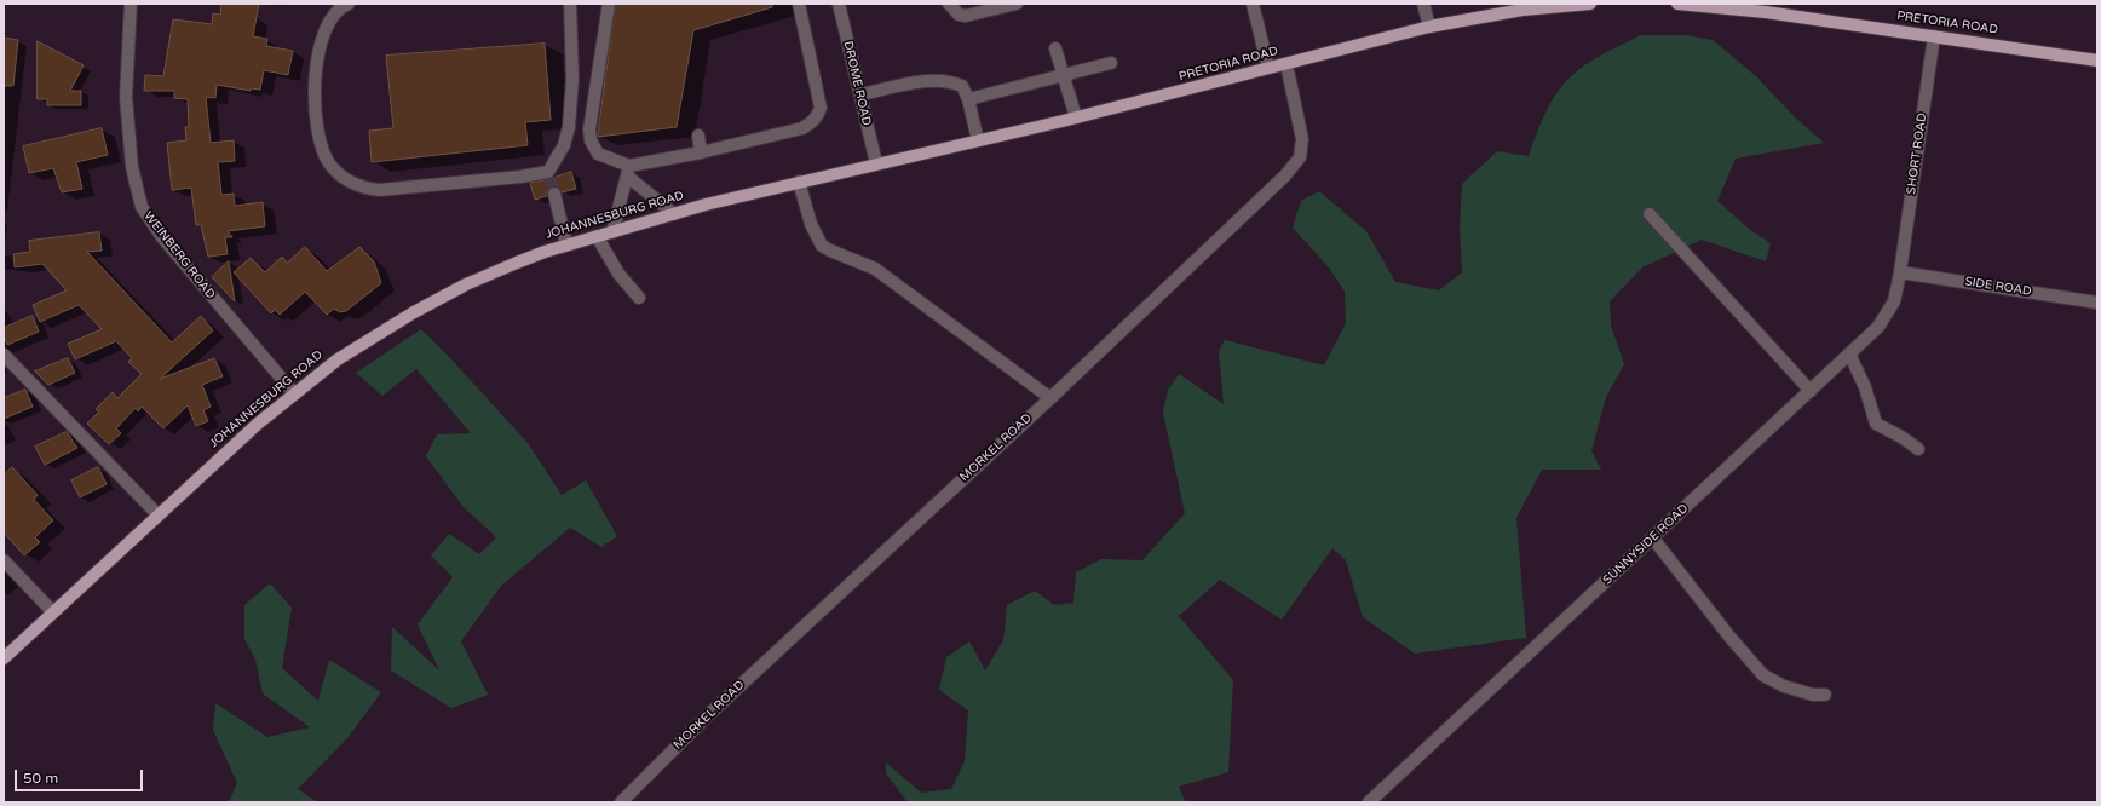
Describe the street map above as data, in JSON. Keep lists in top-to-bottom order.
{
  "streets": {
    "main road": ["PRETORIA ROAD", "JOHANNESBURG ROAD"],
    "street": [
      "DROME ROAD",
      "SHORT ROAD",
      "WEINBERG ROAD",
      "SIDE ROAD",
      "MORKEL ROAD",
      "SUNNYSIDE ROAD"
    ]
  },
  "crossings": [
    ["PRETORIA ROAD", "DROME ROAD"],
    ["PRETORIA ROAD", "SHORT ROAD"],
    ["PRETORIA ROAD", "JOHANNESBURG ROAD"],
    ["PRETORIA ROAD", "MORKEL ROAD"],
    ["DROME ROAD", "JOHANNESBURG ROAD"],
    ["SHORT ROAD", "SIDE ROAD"],
    ["SHORT ROAD", "SUNNYSIDE ROAD"],
    ["JOHANNESBURG ROAD", "WEINBERG ROAD"],
    ["SIDE ROAD", "SUNNYSIDE ROAD"]
  ],
  "scale_bar": "50 m"
}
